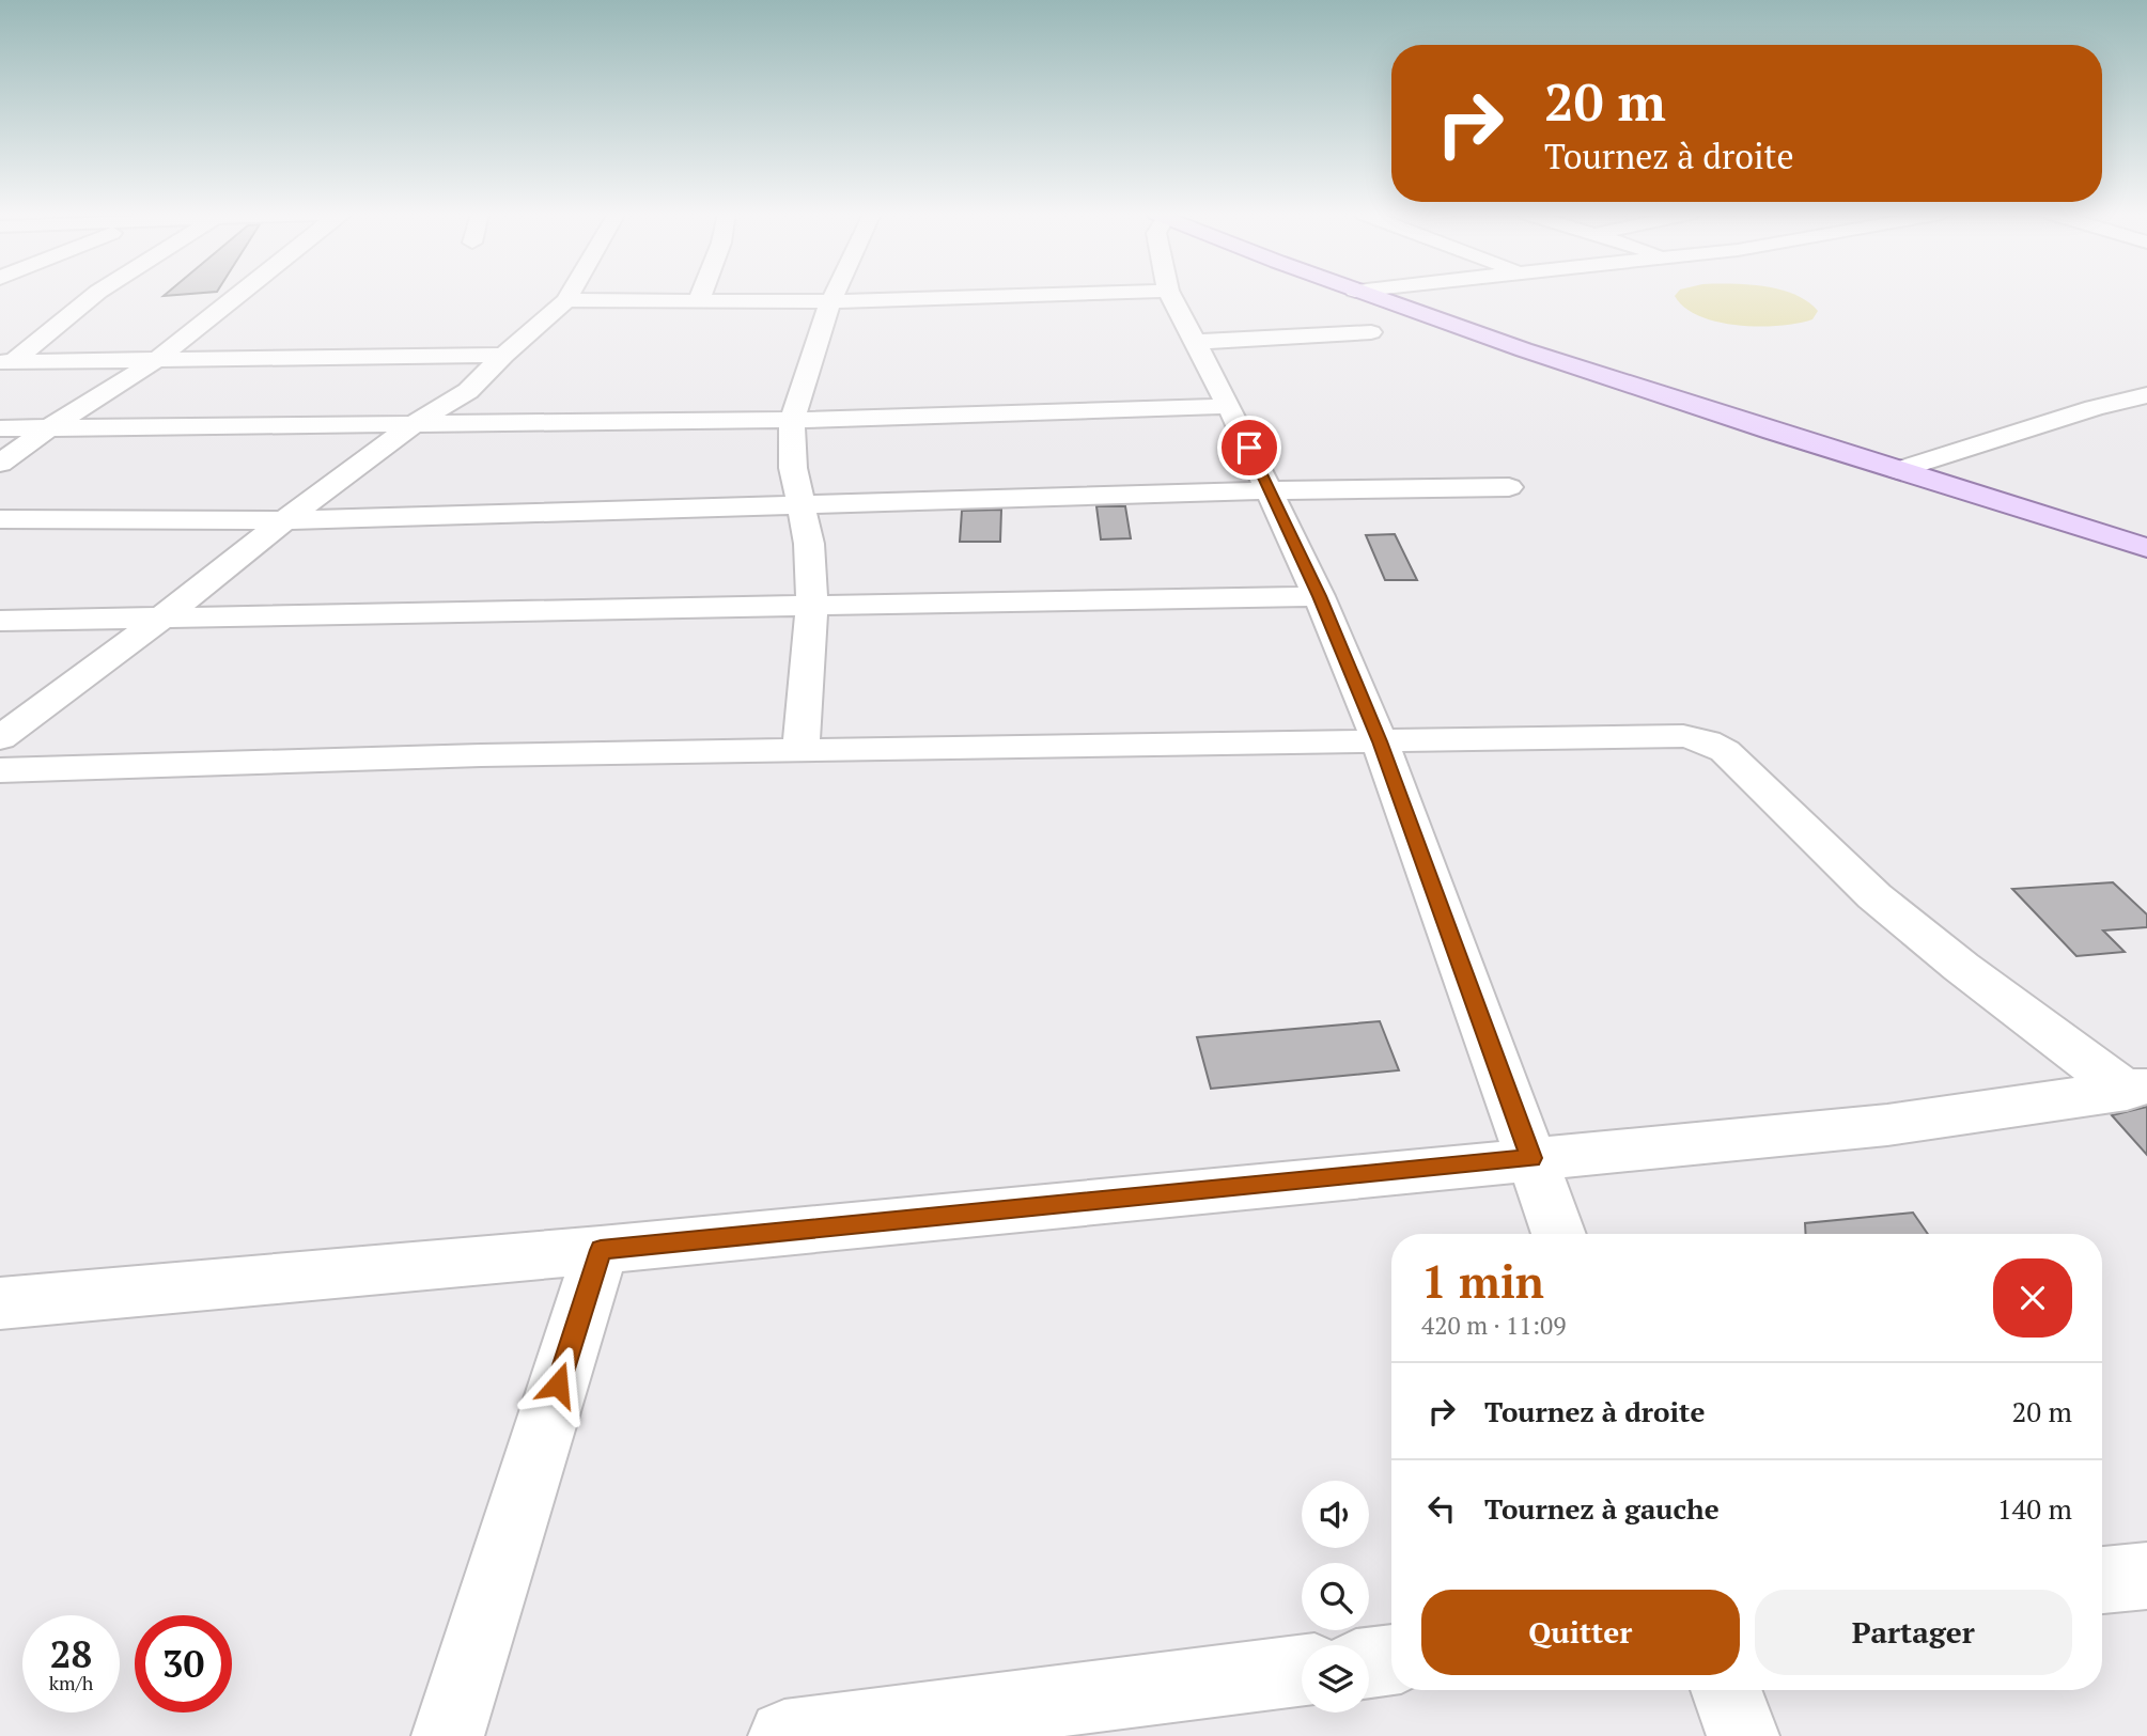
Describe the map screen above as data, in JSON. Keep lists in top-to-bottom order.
{
  "page": {
    "turn": ["20 m", "Tournez à droite"],
    "heading": ["1 min", "420 m · 11:09"],
    "list": [
      {
        "name": "Tournez à droite",
        "value": "20 m"
      },
      {
        "name": "Tournez à gauche",
        "value": "140 m"
      }
    ],
    "buttons": ["Quitter", "Partager"],
    "speed": "28 km/h",
    "limit": "30"
  }
}
